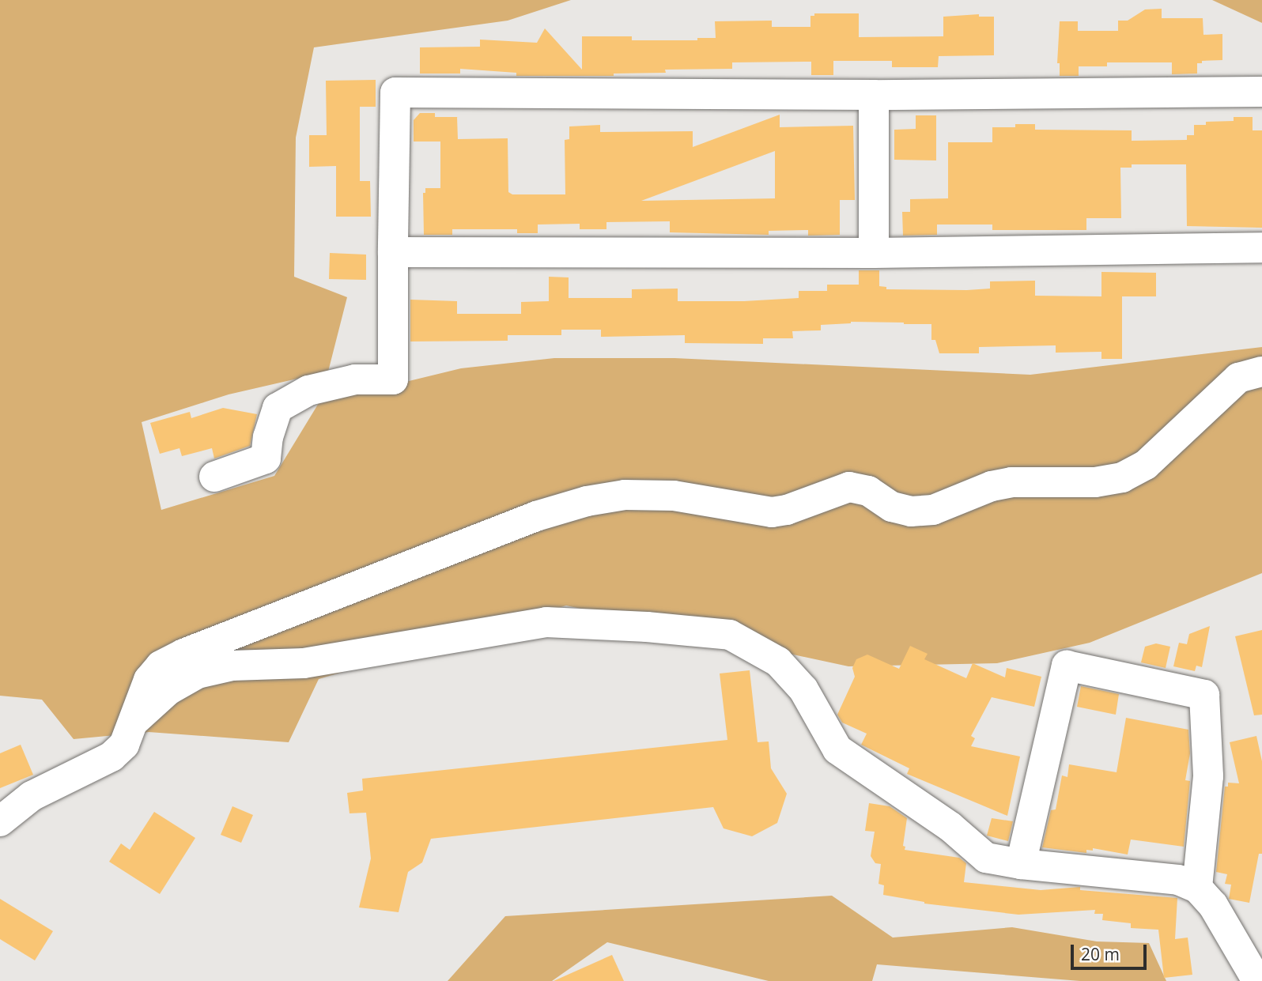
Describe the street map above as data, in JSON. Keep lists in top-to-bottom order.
{
  "scale_bar": "20 m"
}
